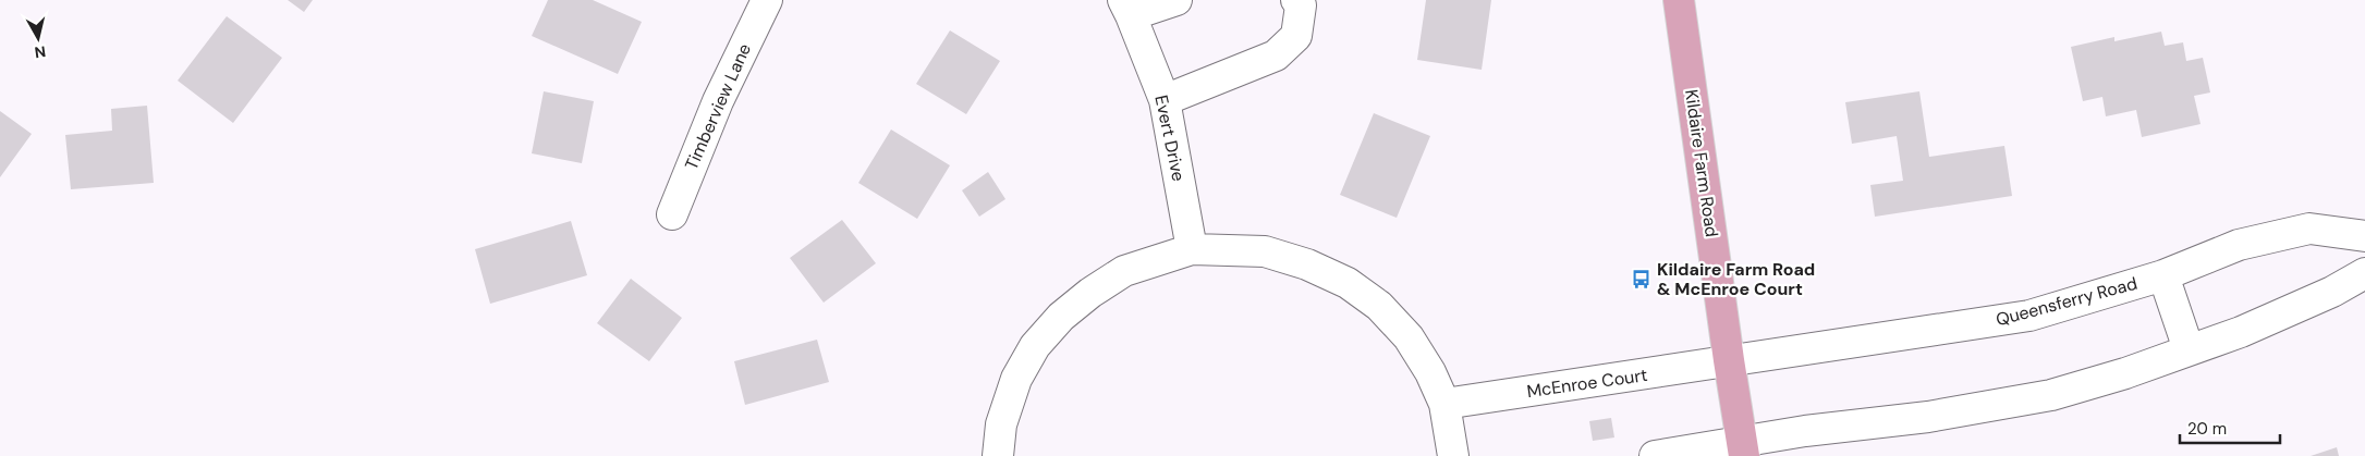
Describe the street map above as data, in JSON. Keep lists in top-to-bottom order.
{
  "streets": {
    "main road": ["Kildaire Farm Road"],
    "street": [
      "Timberview Lane",
      "Evert Drive",
      "Queensferry Road",
      "McEnroe Court"
    ]
  },
  "crossings": [
    ["Kildaire Farm Road", "Queensferry Road"],
    ["Kildaire Farm Road", "McEnroe Court"],
    ["Queensferry Road", "McEnroe Court"]
  ],
  "places": {
    "bus stop": ["Kildaire Farm Road & McEnroe Court"]
  },
  "scale_bar": "20 m",
  "north": "bottom"
}
